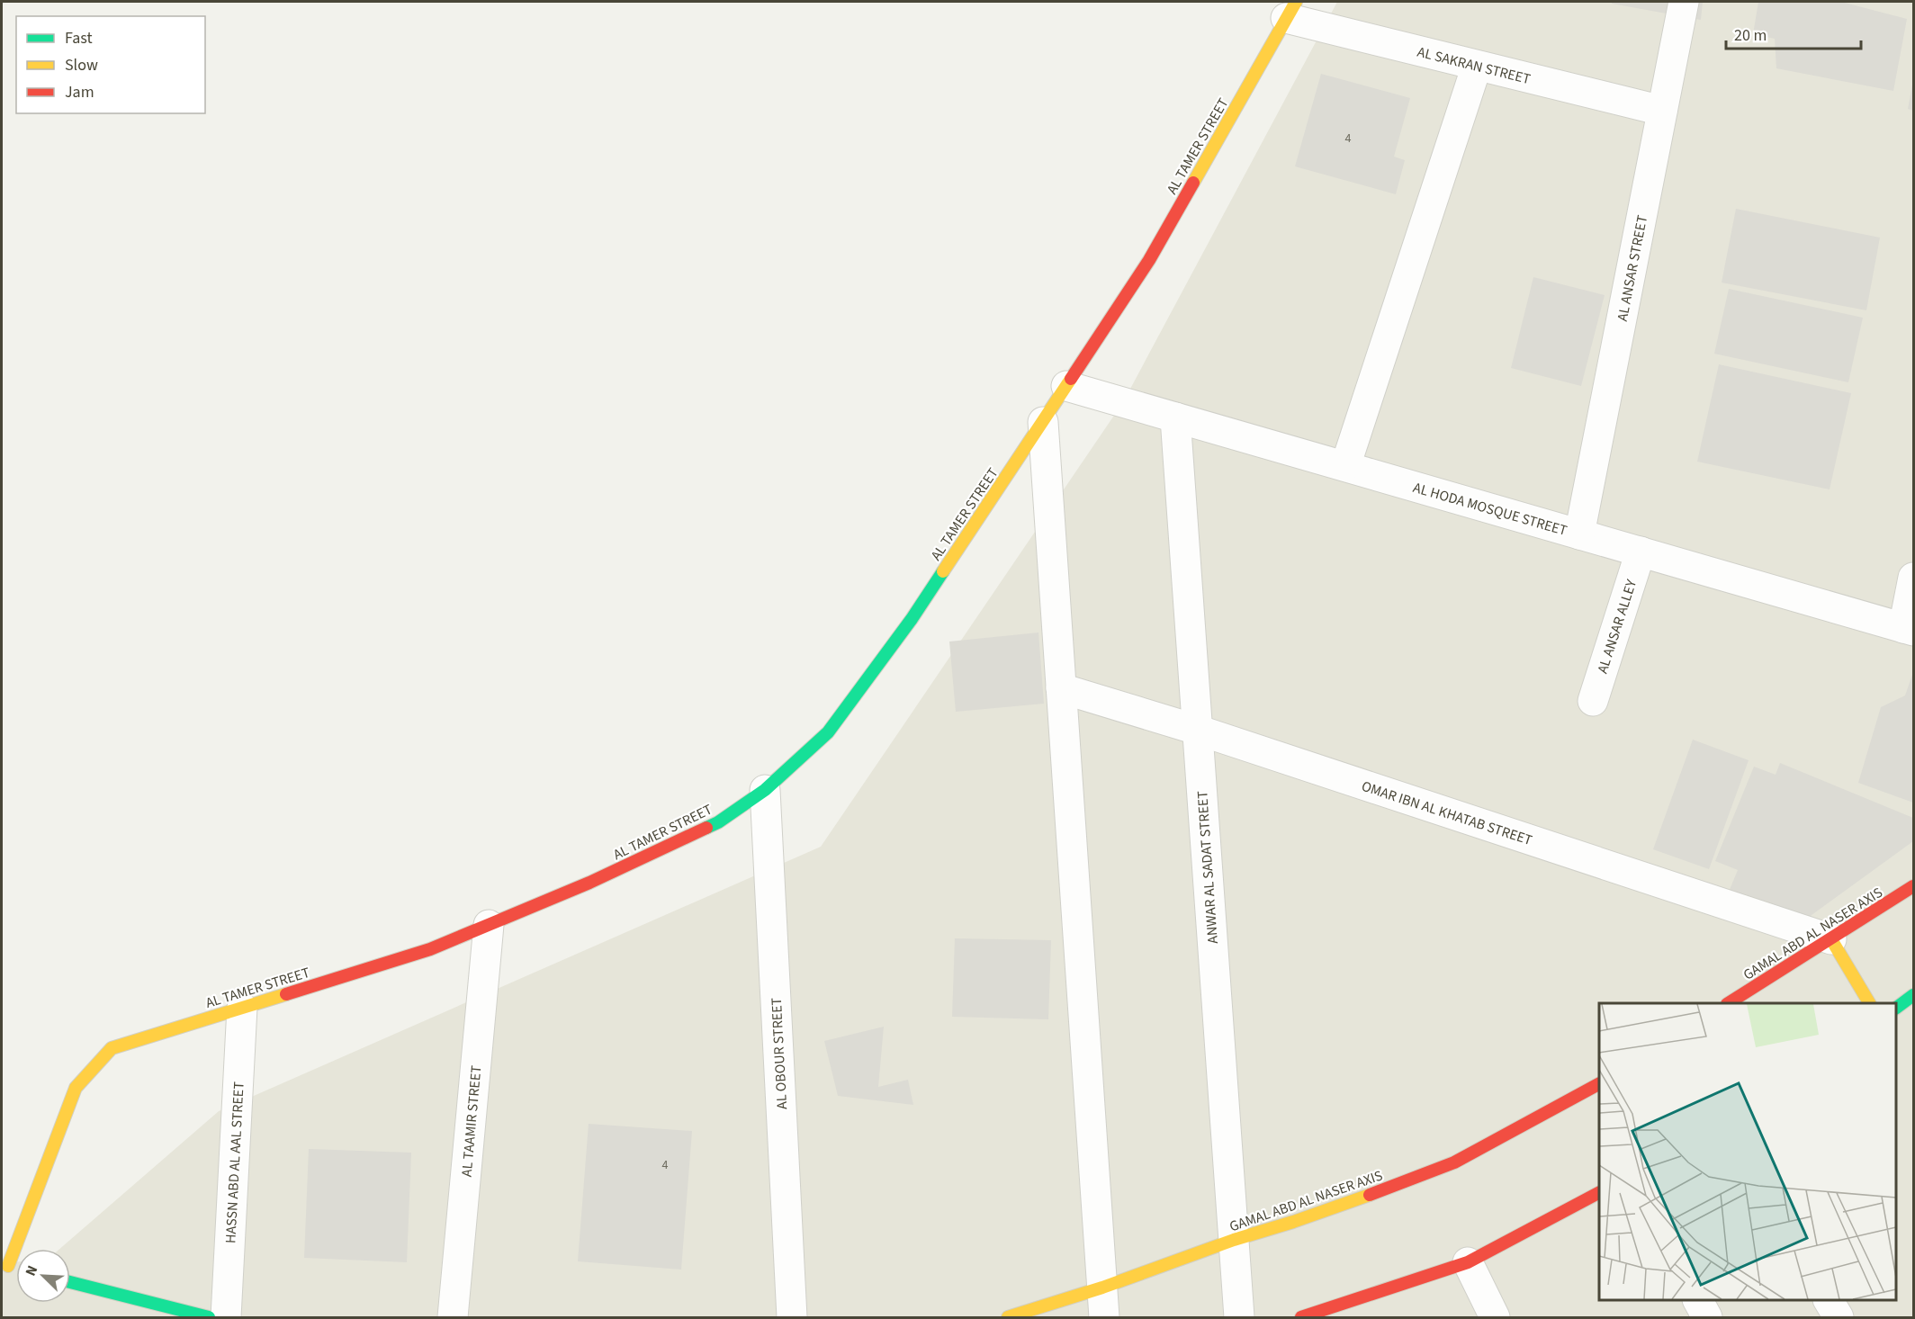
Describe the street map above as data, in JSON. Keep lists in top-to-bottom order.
{
  "streets": {
    "street": [
      "AL SAKRAN STREET",
      "AL TAMER STREET",
      "AL ANSAR STREET",
      "AL HODA MOSQUE STREET",
      "AL ANSAR ALLEY",
      "OMAR IBN AL KHATAB STREET",
      "ANWAR AL SADAT STREET",
      "GAMAL ABD AL NASER AXIS",
      "AL OBOUR STREET",
      "AL TAAMIR STREET",
      "HASSN ABD AL AAL STREET"
    ]
  },
  "crossings": [
    ["AL SAKRAN STREET", "AL TAMER STREET"],
    ["AL SAKRAN STREET", "AL ANSAR STREET"],
    ["AL TAMER STREET", "AL HODA MOSQUE STREET"],
    ["AL TAMER STREET", "AL OBOUR STREET"],
    ["AL TAMER STREET", "AL TAAMIR STREET"],
    ["AL TAMER STREET", "HASSN ABD AL AAL STREET"],
    ["AL ANSAR STREET", "AL HODA MOSQUE STREET"],
    ["AL HODA MOSQUE STREET", "AL ANSAR ALLEY"],
    ["AL HODA MOSQUE STREET", "ANWAR AL SADAT STREET"],
    ["OMAR IBN AL KHATAB STREET", "ANWAR AL SADAT STREET"],
    ["OMAR IBN AL KHATAB STREET", "GAMAL ABD AL NASER AXIS"],
    ["ANWAR AL SADAT STREET", "GAMAL ABD AL NASER AXIS"]
  ],
  "house_numbers": ["4", "4"],
  "legend": ["Fast", "Slow", "Jam"],
  "scale_bar": "20 m",
  "north": "top left"
}
